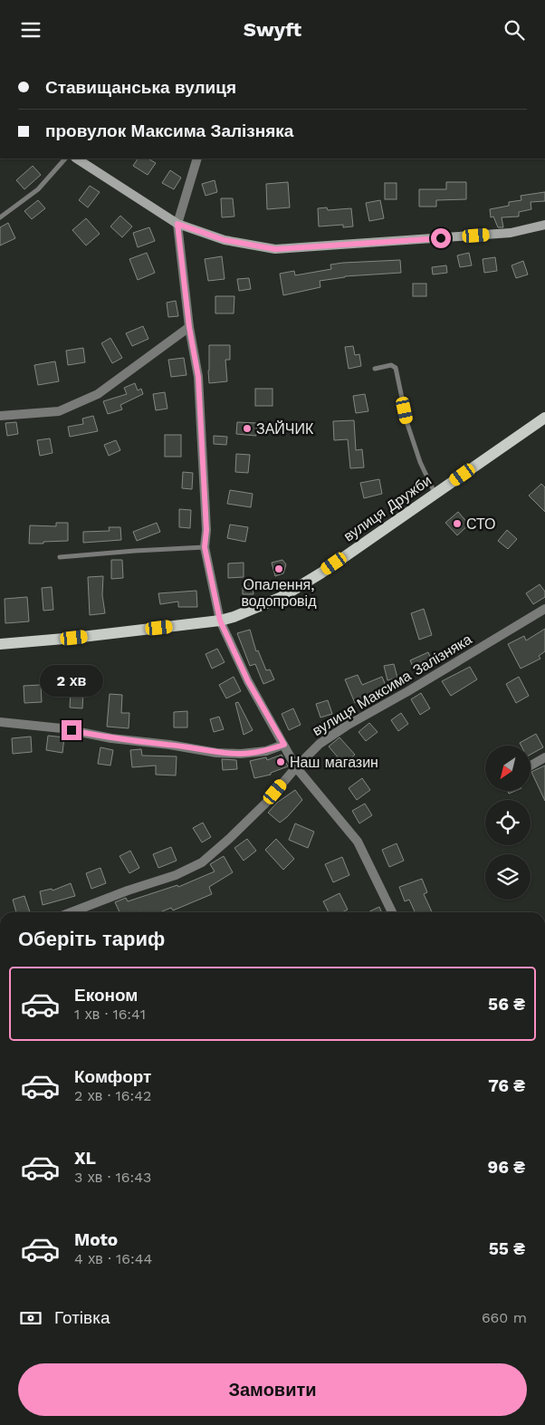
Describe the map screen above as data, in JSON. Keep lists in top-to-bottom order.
{
  "streets": {
    "main road": ["вулиця Дружби"],
    "street": ["вулиця Максима Залізняка"]
  },
  "places": [
    "ЗАЙЧИК",
    "СТО",
    "Опалення, водопровід",
    "Наш магазин"
  ],
  "north": "bottom left",
  "page": {
    "header": "Swyft",
    "banner": ["Ставищанська вулиця", "провулок Максима Залізняка"],
    "bubble": "2 хв",
    "heading": "Оберіть тариф",
    "list": [
      {
        "name": "Економ",
        "note": "1 хв · 16:41",
        "value": "56 ₴"
      },
      {
        "name": "Комфорт",
        "note": "2 хв · 16:42",
        "value": "76 ₴"
      },
      {
        "name": "XL",
        "note": "3 хв · 16:43",
        "value": "96 ₴"
      },
      {
        "name": "Moto",
        "note": "4 хв · 16:44",
        "value": "55 ₴"
      }
    ],
    "pay": ["Готівка", "660 m"],
    "buttons": "Замовити"
  }
}
